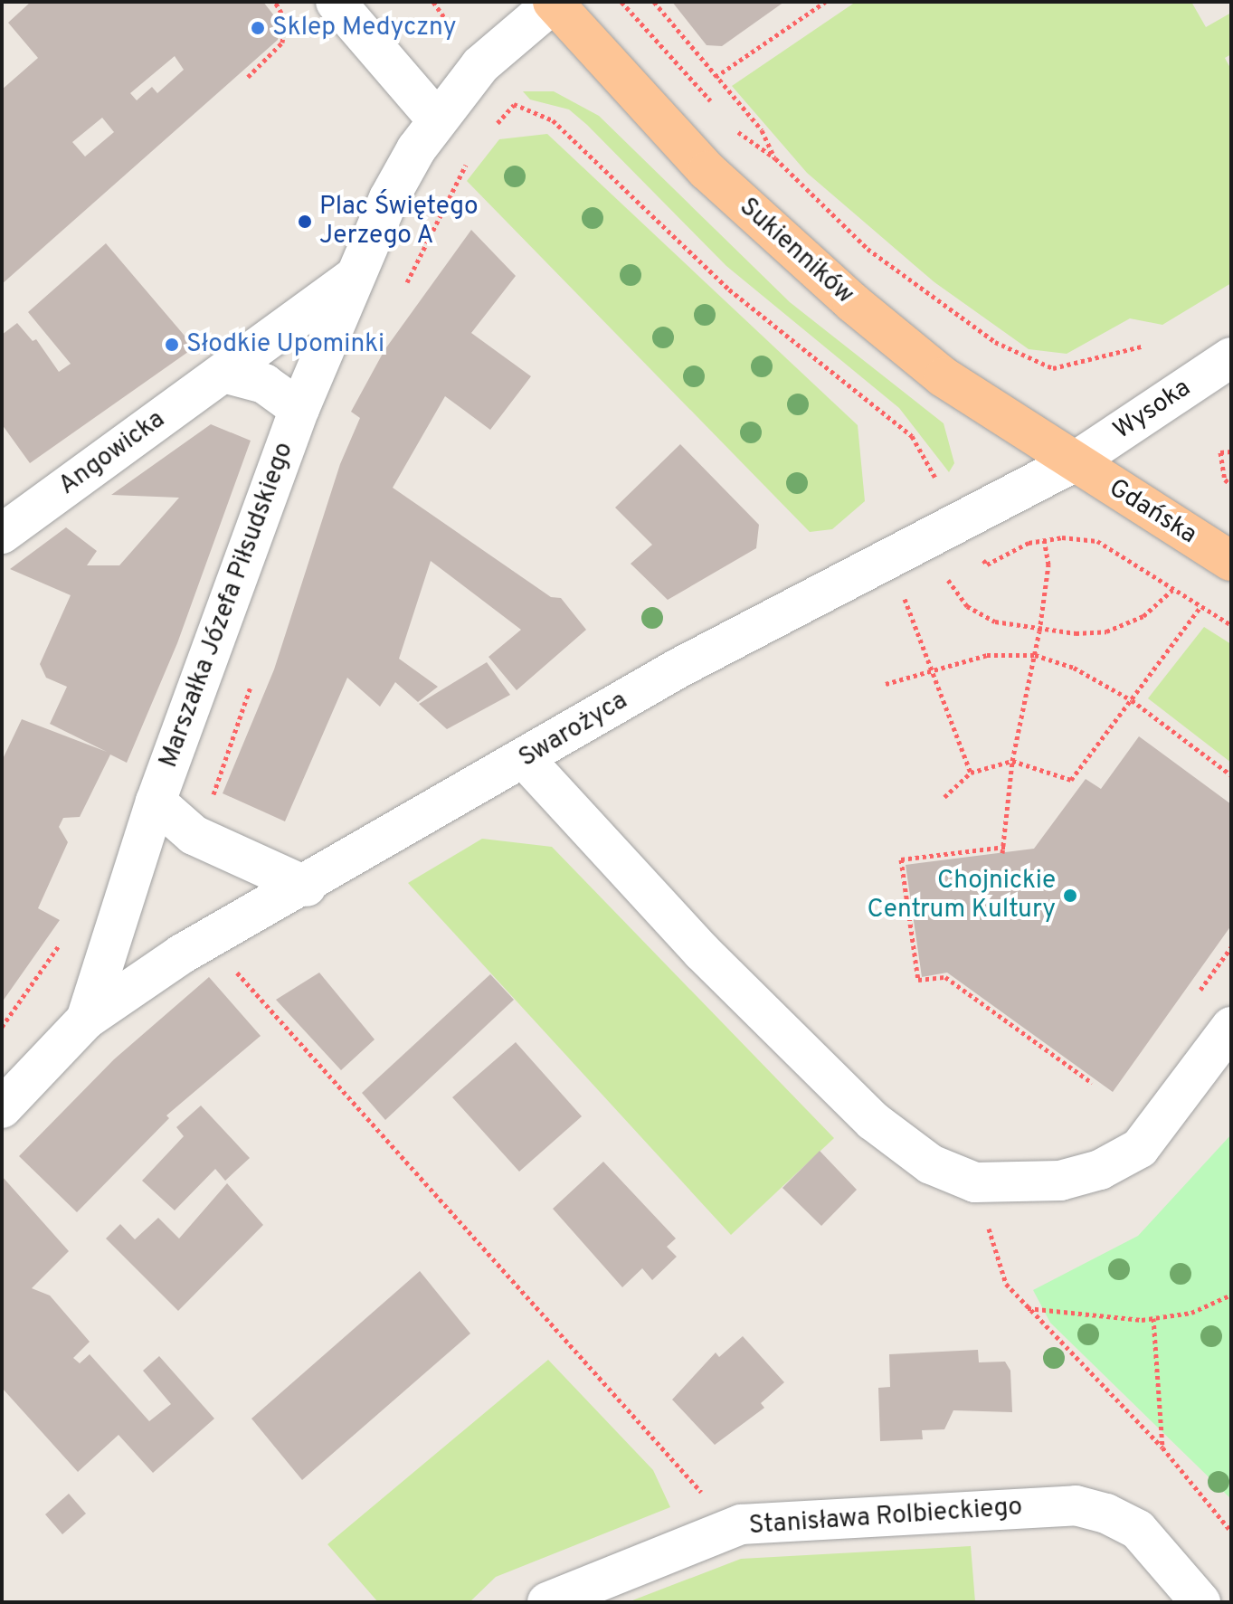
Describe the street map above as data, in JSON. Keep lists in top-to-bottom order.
{
  "streets": {
    "main road": ["Sukienników", "Gdańska"],
    "street": [
      "Wysoka",
      "Angowicka",
      "Marszałka Józefa Piłsudskiego",
      "Swarożyca",
      "Stanisława Rolbieckiego"
    ]
  },
  "crossings": [
    ["Sukienników", "Wysoka"],
    ["Sukienników", "Gdańska"],
    ["Sukienników", "Marszałka Józefa Piłsudskiego"],
    ["Sukienników", "Swarożyca"],
    ["Wysoka", "Gdańska"],
    ["Wysoka", "Swarożyca"],
    ["Angowicka", "Marszałka Józefa Piłsudskiego"],
    ["Gdańska", "Swarożyca"],
    ["Marszałka Józefa Piłsudskiego", "Swarożyca"]
  ],
  "places": [
    "Sklep Medyczny",
    "Plac Świętego Jerzego A",
    "Słodkie Upominki",
    "Chojnickie Centrum Kultury"
  ]
}
